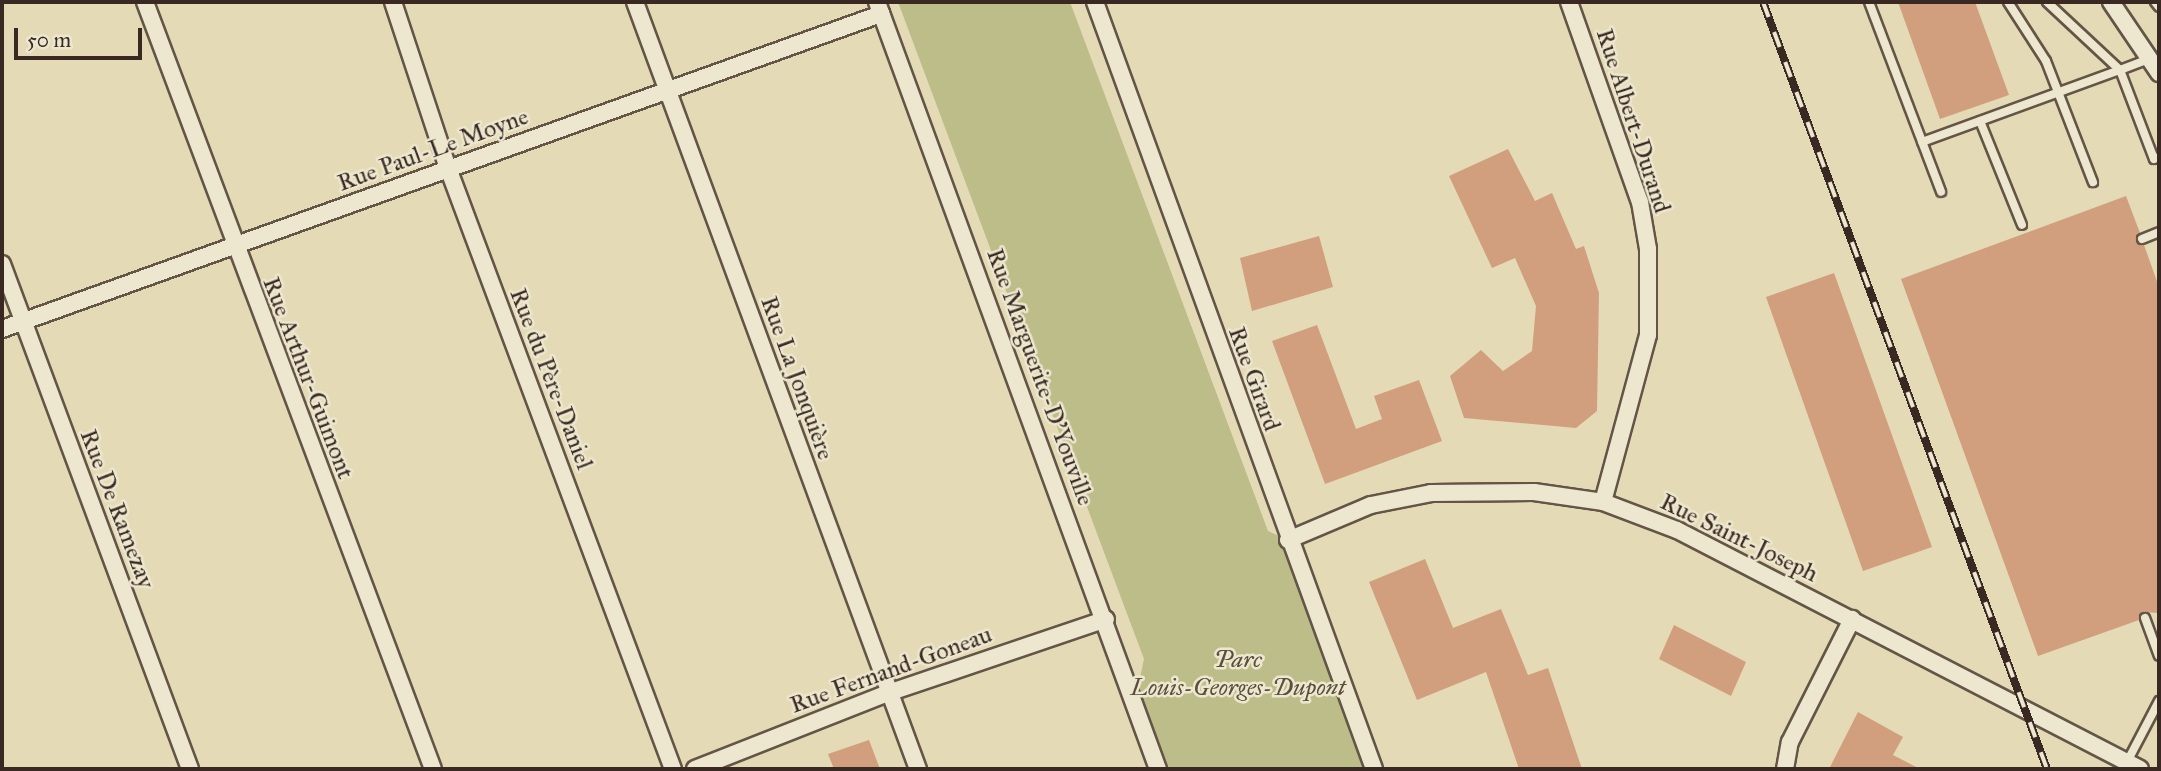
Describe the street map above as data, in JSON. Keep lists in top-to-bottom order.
{
  "streets": {
    "street": [
      "Rue Albert-Durand",
      "Rue Paul-Le Moyne",
      "Rue Marguerite-D'Youville",
      "Rue Arthur-Guimont",
      "Rue La Jonquière",
      "Rue du Père-Daniel",
      "Rue Girard",
      "Rue De Ramezay",
      "Rue Saint-Joseph",
      "Rue Fernand-Goneau"
    ]
  },
  "crossings": [
    ["Rue Albert-Durand", "Rue Saint-Joseph"],
    ["Rue Paul-Le Moyne", "Rue Marguerite-D'Youville"],
    ["Rue Paul-Le Moyne", "Rue Arthur-Guimont"],
    ["Rue Paul-Le Moyne", "Rue La Jonquière"],
    ["Rue Paul-Le Moyne", "Rue du Père-Daniel"],
    ["Rue Paul-Le Moyne", "Rue De Ramezay"],
    ["Rue Marguerite-D'Youville", "Rue Fernand-Goneau"],
    ["Rue La Jonquière", "Rue Fernand-Goneau"],
    ["Rue Girard", "Rue Saint-Joseph"]
  ],
  "parks": ["Parc Louis-Georges-Dupont"],
  "scale_bar": "50 m"
}
